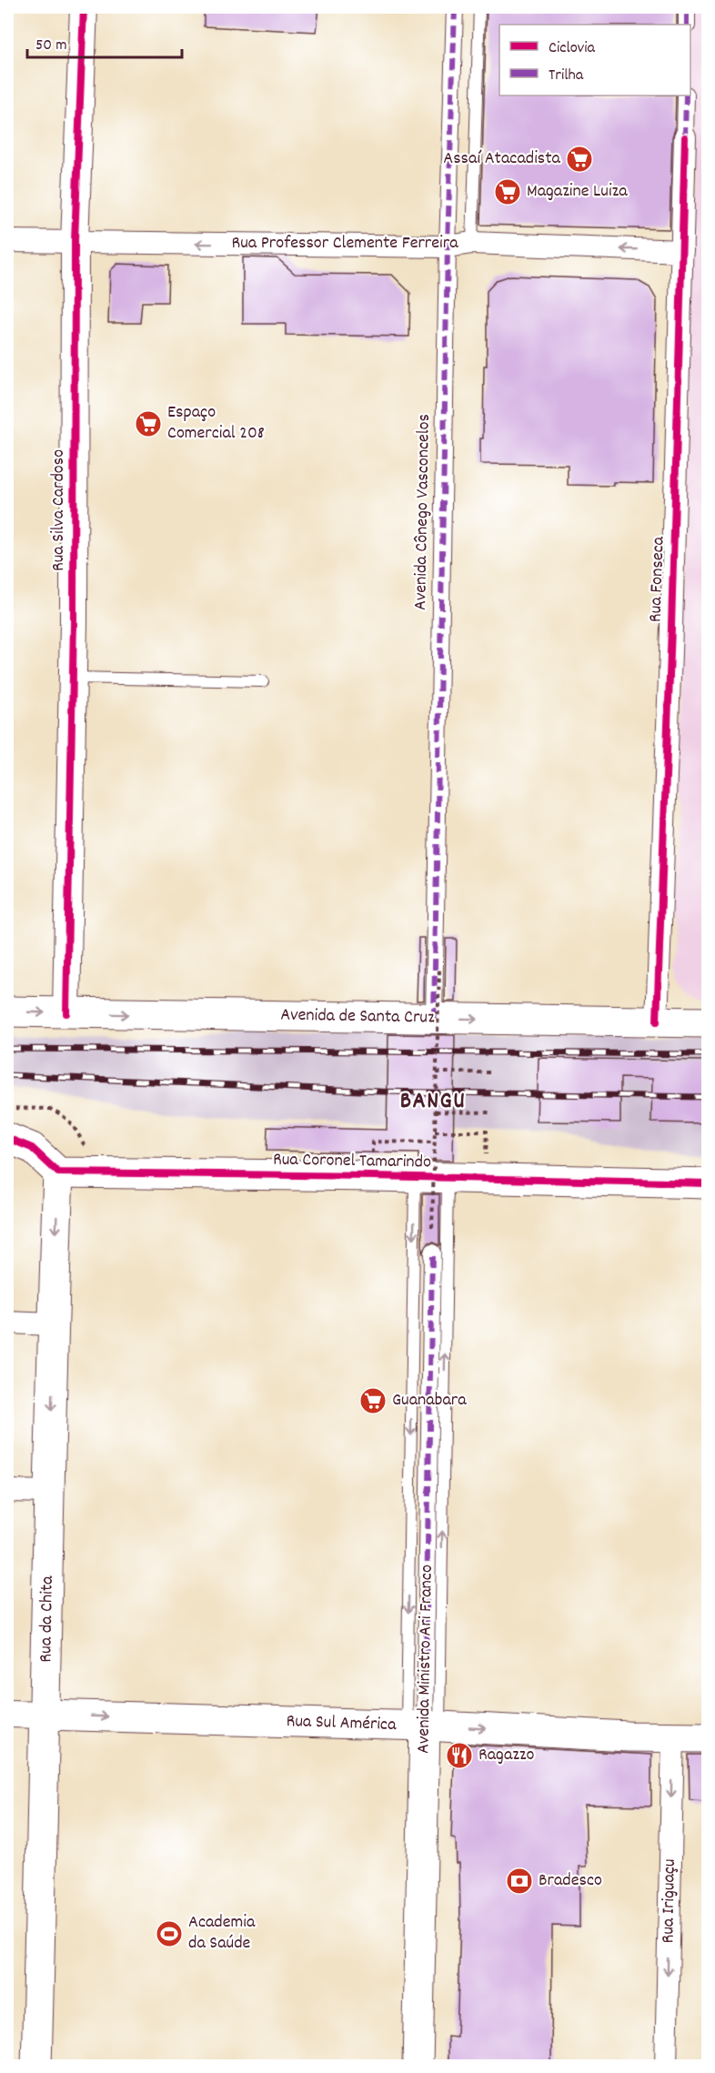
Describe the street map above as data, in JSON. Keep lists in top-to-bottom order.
{
  "streets": {
    "main road": [
      "Avenida de Santa Cruz",
      "Rua Coronel Tamarindo",
      "Rua da Chita",
      "Avenida Ministro Ari Franco",
      "Rua Sul América"
    ],
    "street": [
      "Rua Professor Clemente Ferreira",
      "Rua Silva Cardoso",
      "Avenida Cônego Vasconcelos",
      "Rua Fonseca",
      "Rua Iriguaçu"
    ]
  },
  "crossings": [
    ["Rua Professor Clemente Ferreira", "Rua Silva Cardoso"],
    ["Rua Professor Clemente Ferreira", "Avenida Cônego Vasconcelos"],
    ["Rua Professor Clemente Ferreira", "Rua Fonseca"],
    ["Rua Silva Cardoso", "Avenida de Santa Cruz"],
    ["Avenida Cônego Vasconcelos", "Avenida de Santa Cruz"],
    ["Rua Fonseca", "Avenida de Santa Cruz"],
    ["Rua Coronel Tamarindo", "Rua da Chita"],
    ["Rua da Chita", "Rua Sul América"],
    ["Avenida Ministro Ari Franco", "Rua Sul América"],
    ["Rua Sul América", "Rua Iriguaçu"]
  ],
  "one_way": [
    "Rua Professor Clemente Ferreira",
    "Avenida de Santa Cruz",
    "Rua da Chita",
    "Rua Sul América",
    "Rua Iriguaçu"
  ],
  "districts": ["BANGU"],
  "places": {
    "supermarket": [
      "Assaí Atacadista",
      "Magazine Luiza",
      "Espaço Comercial 208",
      "Guanabara"
    ],
    "restaurant": ["Ragazzo"],
    "bank": ["Bradesco"],
    "sports": ["Academia da Saúde"]
  },
  "legend": ["Ciclovia", "Trilha"],
  "scale_bar": "50 m"
}
